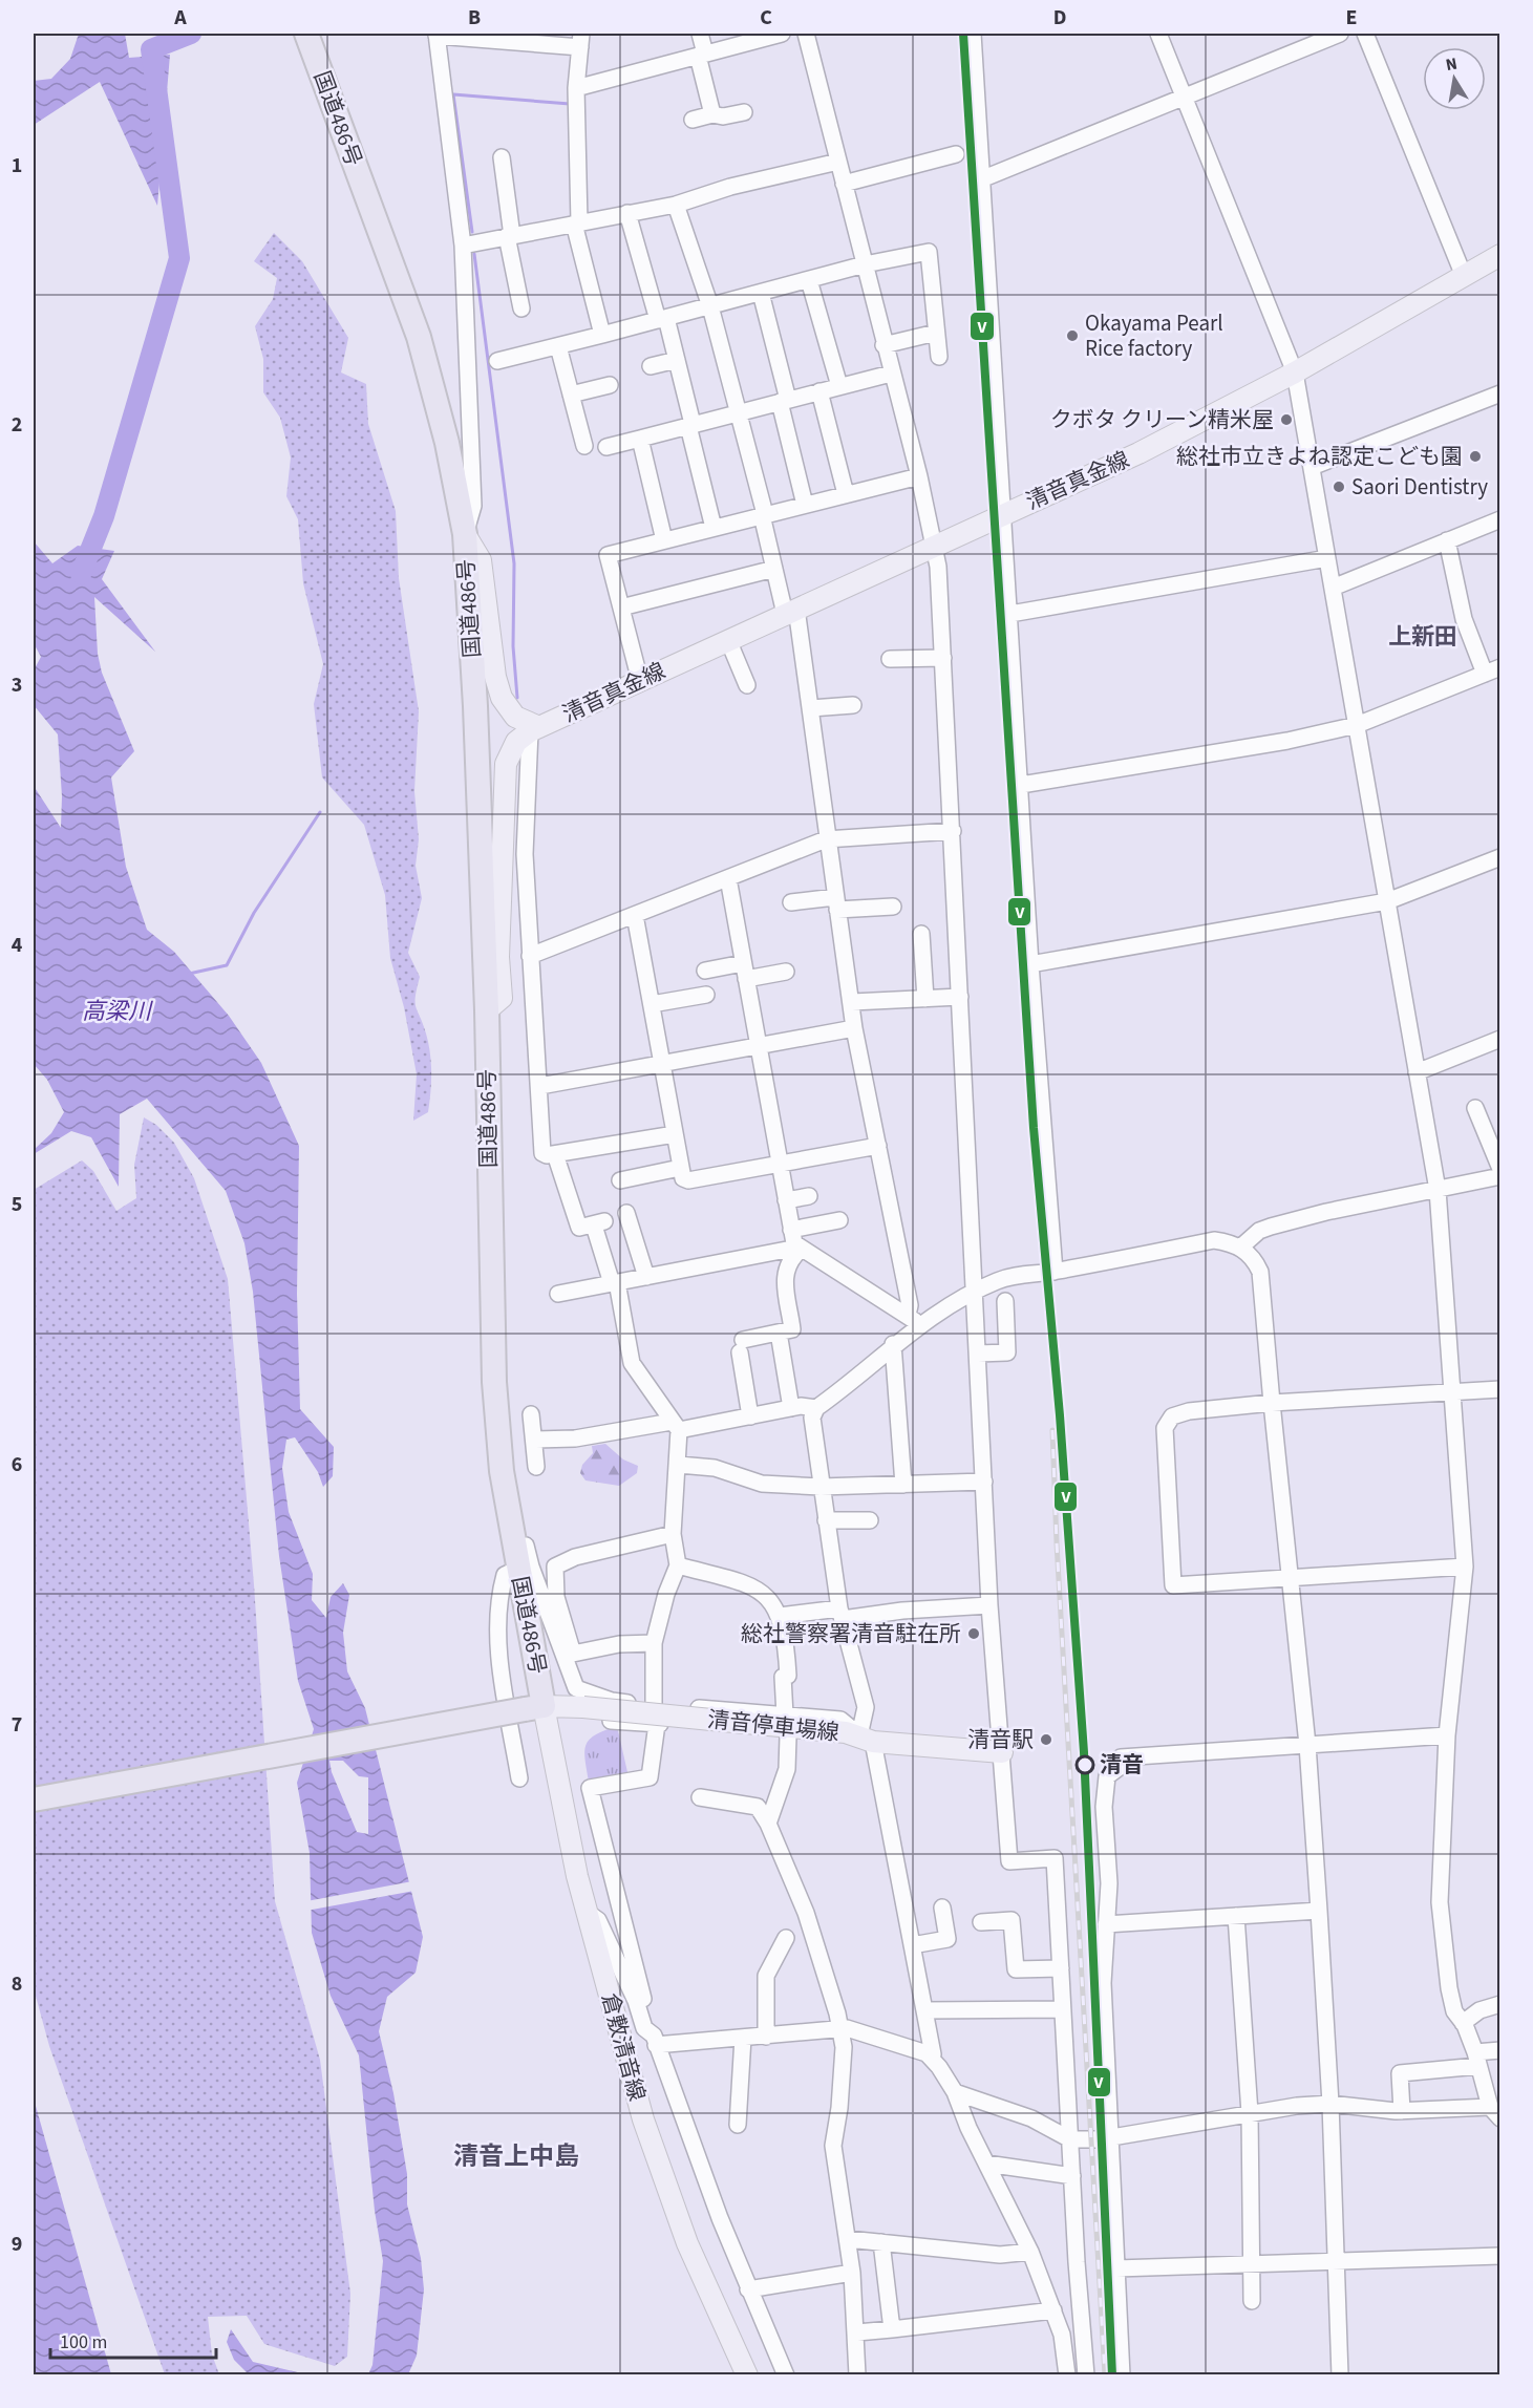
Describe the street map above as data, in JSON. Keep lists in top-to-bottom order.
{
  "streets": {
    "highway": ["国道486号"],
    "main road": ["清音真金線", "清音停車場線", "倉敷清音線"]
  },
  "crossings": [
    ["国道486号", "清音真金線"],
    ["国道486号", "清音停車場線"],
    ["国道486号", "倉敷清音線"],
    ["清音停車場線", "倉敷清音線"]
  ],
  "districts": ["上新田", "清音上中島"],
  "water": ["高梁川"],
  "places": [
    "Okayama Pearl Rice factory",
    "クボタ クリーン精米屋",
    "総社市立きよね認定こども園",
    "Saori Dentistry",
    "総社警察署清音駐在所",
    "清音駅",
    "清音"
  ],
  "lines": ["transit line V"],
  "scale_bar": "100 m",
  "north": "top",
  "grid": {
    "columns": [
      "A",
      "B",
      "C",
      "D",
      "E"
    ],
    "rows": [
      "1",
      "2",
      "3",
      "4",
      "5",
      "6",
      "7",
      "8",
      "9"
    ]
  }
}
